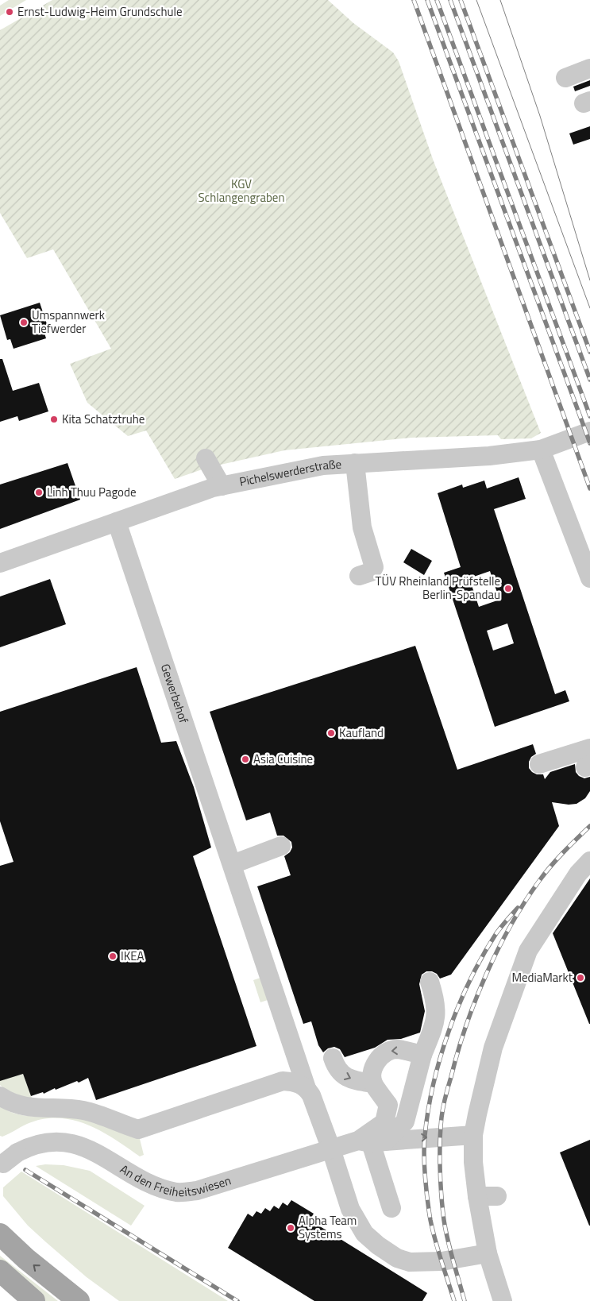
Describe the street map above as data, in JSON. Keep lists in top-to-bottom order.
{
  "streets": {
    "street": ["Pichelswerderstraße", "Gewerbehof", "An den Freiheitswiesen"]
  },
  "crossings": [
    ["Pichelswerderstraße", "Gewerbehof"],
    ["Gewerbehof", "An den Freiheitswiesen"]
  ],
  "parks": ["KGV Schlangengraben"],
  "places": [
    "Ernst-Ludwig-Heim Grundschule",
    "Umspannwerk Tiefwerder",
    "Kita Schatztruhe",
    "Linh Thuu Pagode",
    "TÜV Rheinland Prüfstelle Berlin-Spandau",
    "Kaufland",
    "Asia Cuisine",
    "IKEA",
    "MediaMarkt",
    "Alpha Team Systems"
  ]
}
